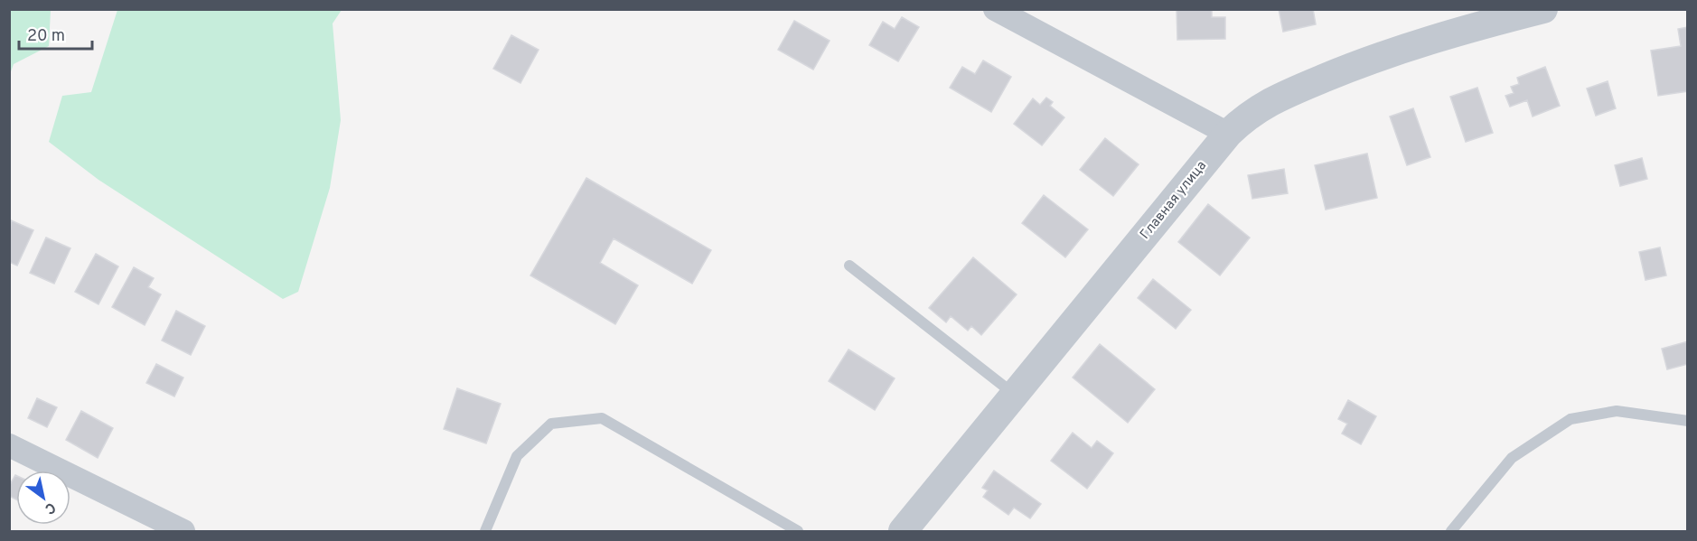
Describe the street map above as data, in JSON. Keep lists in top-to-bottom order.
{
  "streets": {
    "street": ["Главная улица"]
  },
  "scale_bar": "20 m",
  "north": "bottom right"
}
